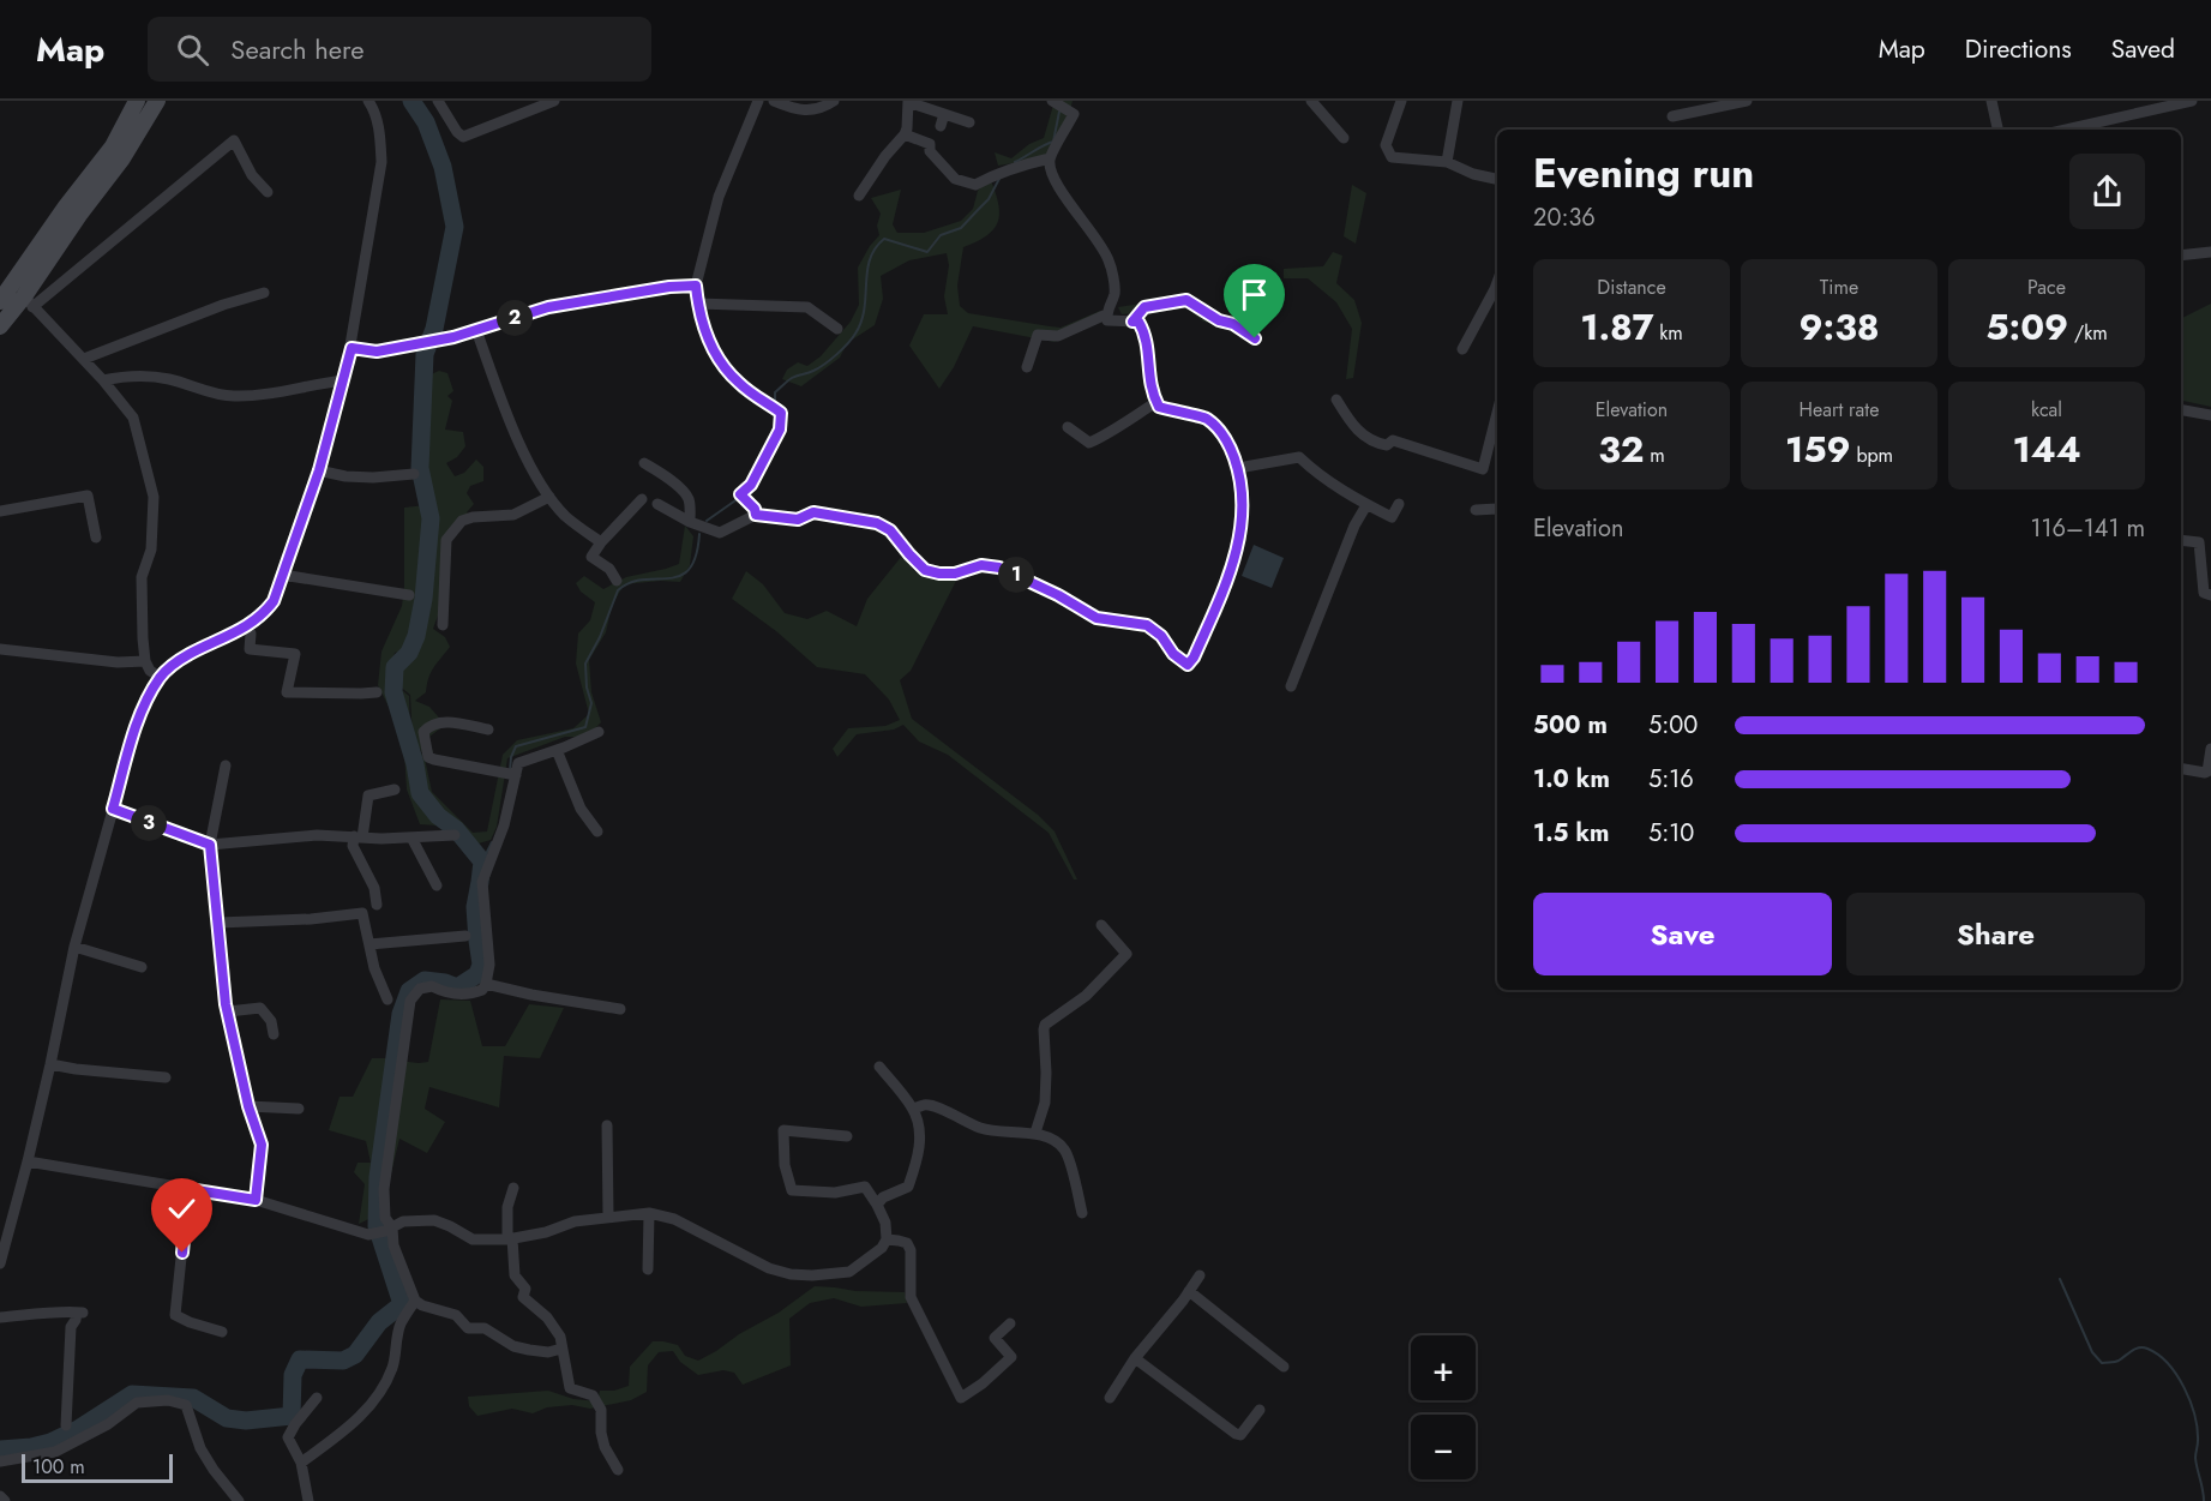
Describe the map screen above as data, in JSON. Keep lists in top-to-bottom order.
{
  "scale_bar": "100 m",
  "page": {
    "header": "Map",
    "search": "Search here",
    "nav": ["Map", "Directions", "Saved"],
    "heading": ["Evening run", "20:36"],
    "stats": [
      ["Distance", "1.87 km"],
      ["Time", "9:38"],
      ["Pace", "5:09 /km"],
      ["Elevation", "32 m"],
      ["Heart rate", "159 bpm"],
      ["kcal", "144"]
    ],
    "pins": ["2", "1", "3"],
    "chart": ["Elevation", "116–141 m"],
    "list": [
      {
        "name": "500 m",
        "note": "5:00"
      },
      {
        "name": "1.0 km",
        "note": "5:16"
      },
      {
        "name": "1.5 km",
        "note": "5:10"
      }
    ],
    "buttons": ["Save", "Share"],
    "map_buttons": ["+", "−"],
    "scale": "100 m"
  }
}
